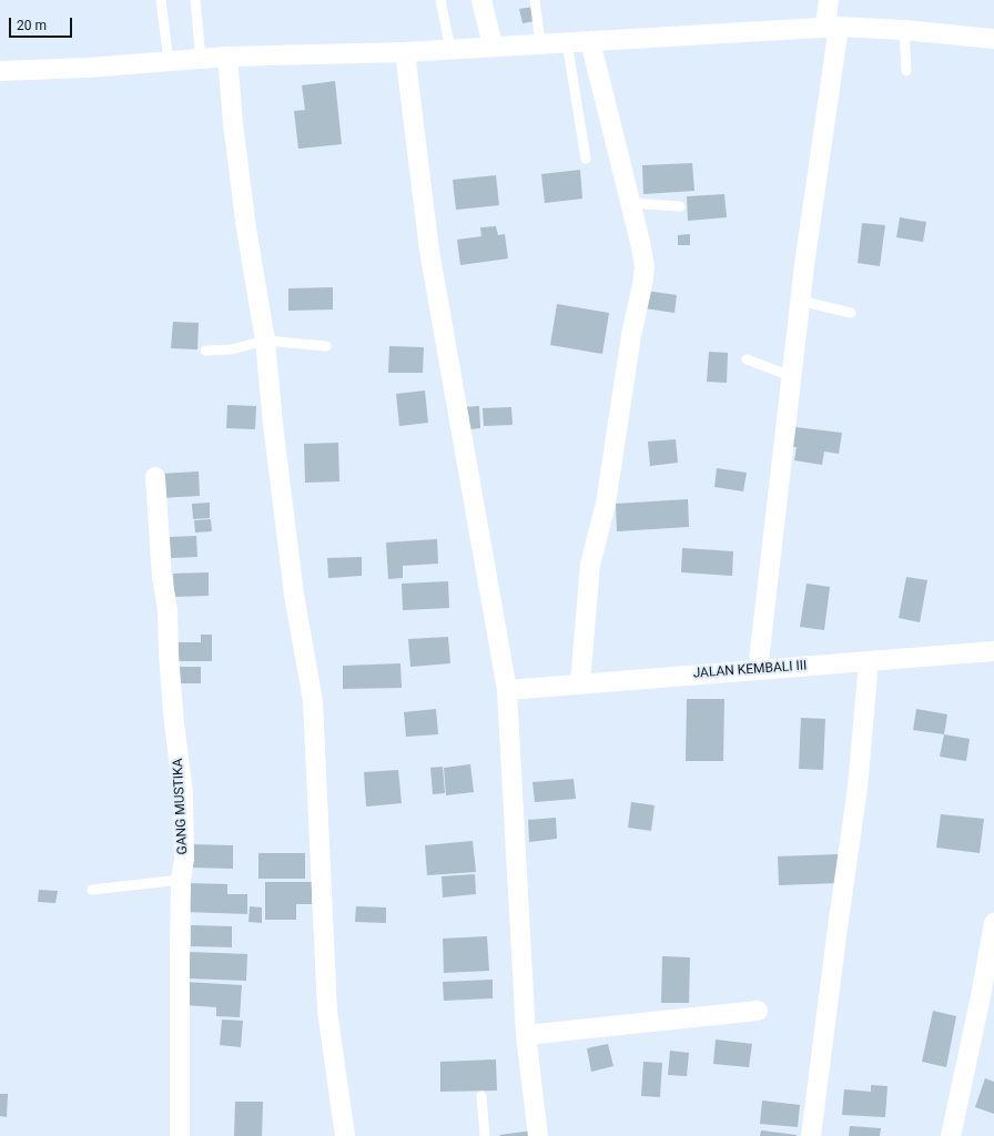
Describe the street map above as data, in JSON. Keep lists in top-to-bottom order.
{
  "streets": {
    "street": ["JALAN KEMBALI III", "GANG MUSTIKA"]
  },
  "scale_bar": "20 m"
}
